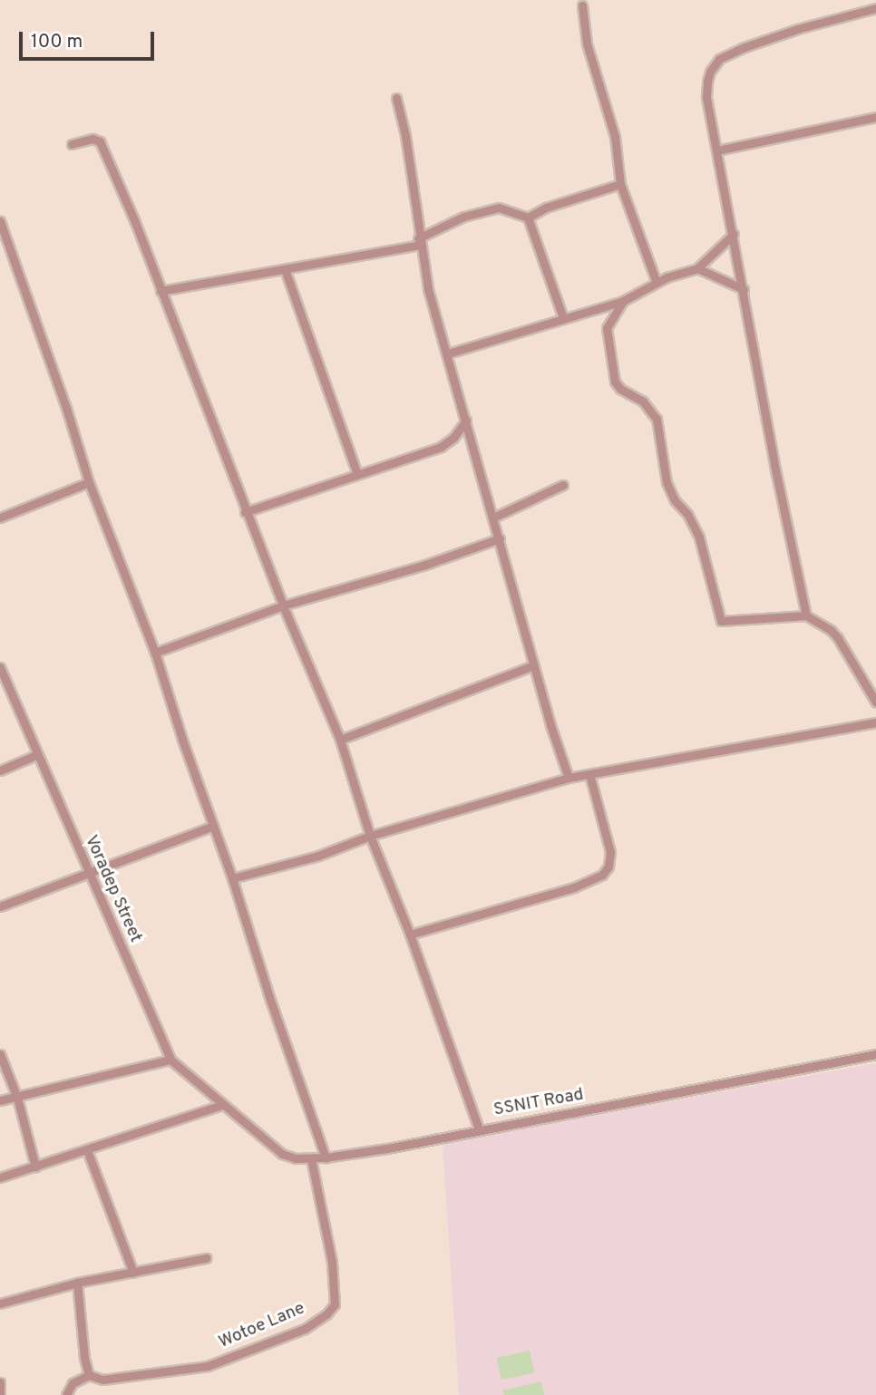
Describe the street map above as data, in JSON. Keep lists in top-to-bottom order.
{
  "streets": {
    "street": ["Voradep Street", "SSNIT Road", "Wotoe Lane"]
  },
  "crossings": [
    ["Voradep Street", "SSNIT Road"],
    ["SSNIT Road", "Wotoe Lane"]
  ],
  "scale_bar": "100 m"
}
